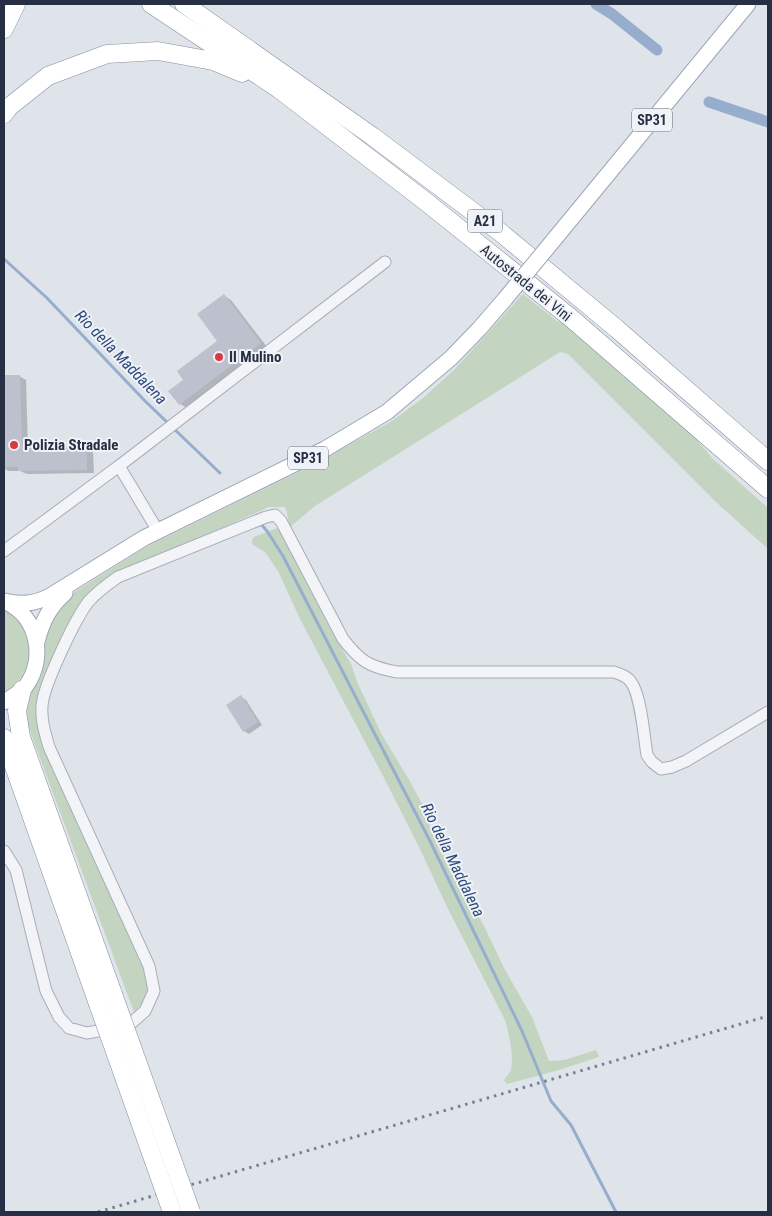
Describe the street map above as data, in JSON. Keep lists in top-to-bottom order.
{
  "streets": {
    "highway": ["A21", "Autostrada dei Vini"],
    "main road": ["SP31"]
  },
  "water": ["Rio della Maddalena"],
  "places": ["Il Mulino", "Polizia Stradale"]
}
